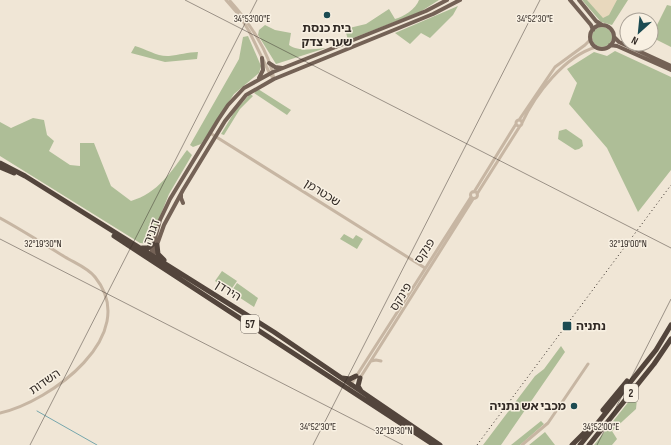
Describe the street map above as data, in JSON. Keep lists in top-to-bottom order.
{
  "streets": {
    "highway": ["הירדן", "57", "2"],
    "main road": ["דגניה"],
    "street": [
      "שכטרמן",
      "פנקס",
      "פינקס",
      "השדות"
    ]
  },
  "crossings": [
    ["שכטרמן", "דגניה"],
    ["שכטרמן", "פנקס"],
    ["דגניה", "הירדן"],
    ["פנקס", "פינקס"],
    ["הירדן", "פינקס"]
  ],
  "places": {
    "other": ["בית כנסת שערי צדק", "מכבי אש נתניה"],
    "transit": ["נתניה"]
  },
  "north": "bottom left",
  "coordinates": [
    "34°53'00\"E",
    "34°52'30\"E",
    "32°19'00\"N",
    "32°19'30\"N",
    "34°52'00\"E"
  ]
}
